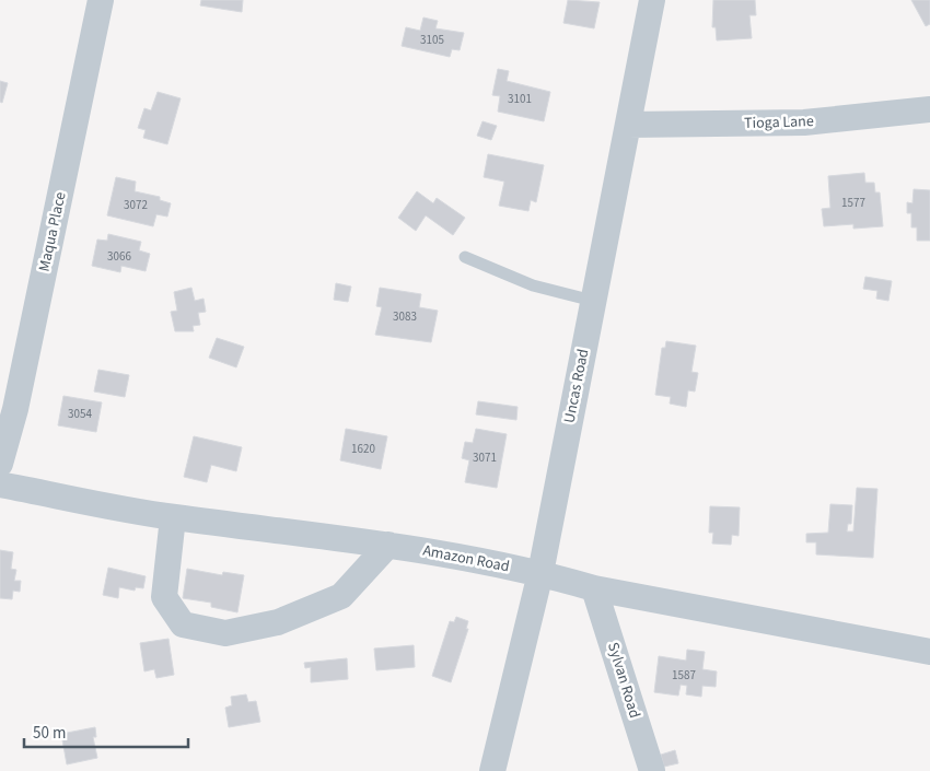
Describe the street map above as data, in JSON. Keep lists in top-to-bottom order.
{
  "streets": {
    "street": [
      "Tioga Lane",
      "Maqua Place",
      "Uncas Road",
      "Amazon Road",
      "Sylvan Road"
    ]
  },
  "crossings": [
    ["Tioga Lane", "Uncas Road"],
    ["Uncas Road", "Amazon Road"],
    ["Amazon Road", "Sylvan Road"]
  ],
  "house_numbers": [
    "3105",
    "3101",
    "1577",
    "3072",
    "3066",
    "3083",
    "3054",
    "1620",
    "3071",
    "1587"
  ],
  "scale_bar": "50 m"
}
